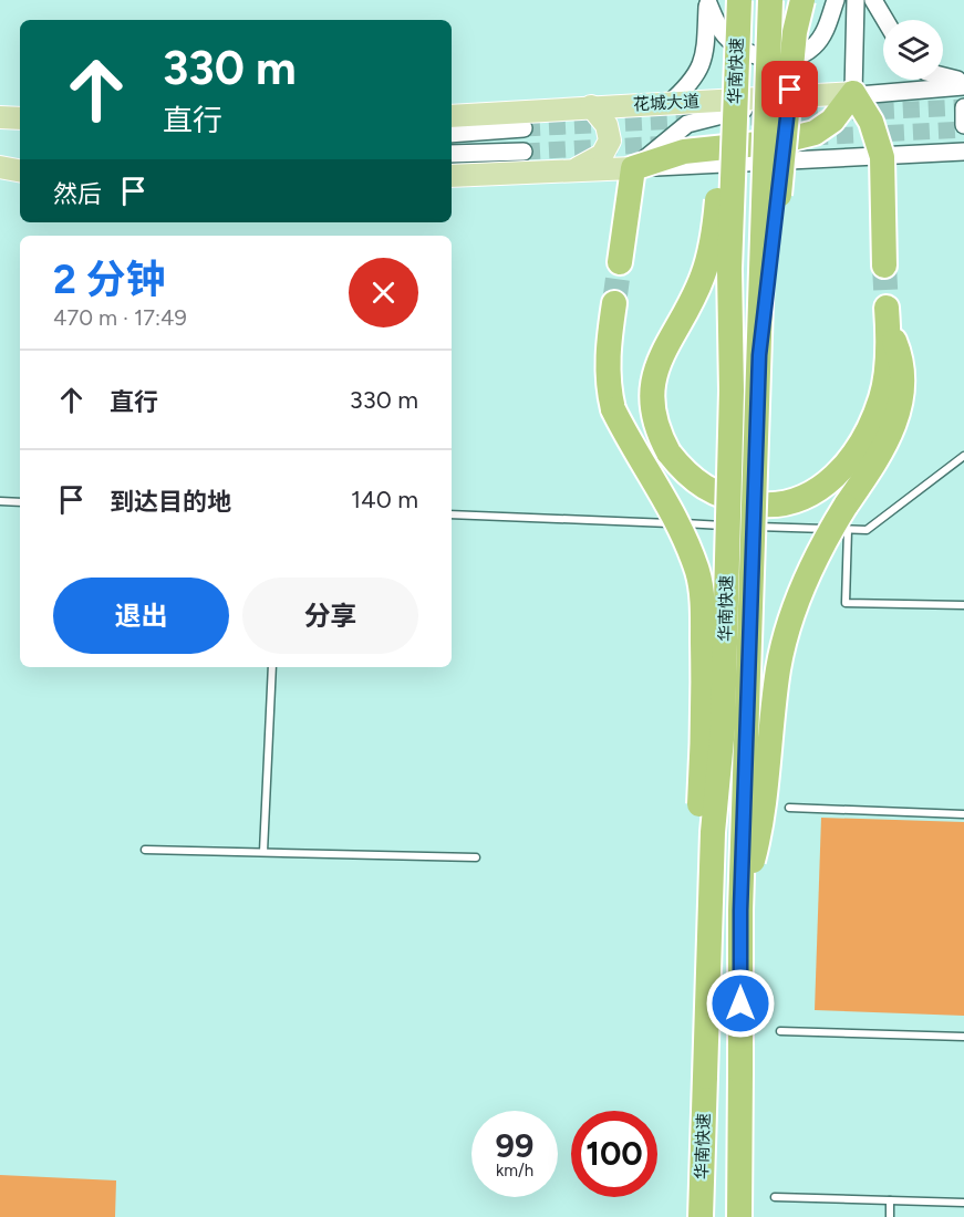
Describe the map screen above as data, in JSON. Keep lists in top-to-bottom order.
{
  "streets": {
    "highway": ["华南快速"],
    "main road": ["花城大道"]
  },
  "page": {
    "turn": ["330 m", "直行"],
    "then": "然后",
    "heading": ["2 分钟", "470 m · 17:49"],
    "list": [
      {
        "name": "直行",
        "value": "330 m"
      },
      {
        "name": "到达目的地",
        "value": "140 m"
      }
    ],
    "buttons": ["退出", "分享"],
    "speed": "99 km/h",
    "limit": "100"
  }
}
